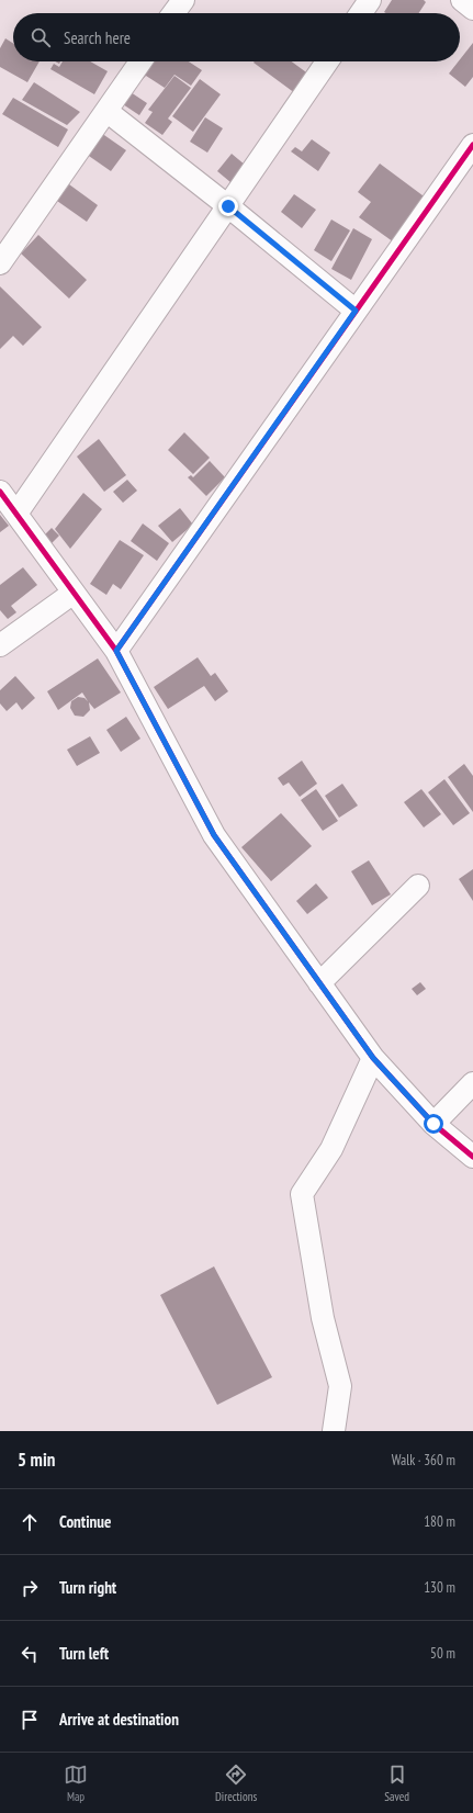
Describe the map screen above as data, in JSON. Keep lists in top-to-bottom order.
{
  "page": {
    "search": "Search here",
    "heading": ["5 min", "Walk · 360 m"],
    "list": [
      ["Continue", "180 m"],
      ["Turn right", "130 m"],
      ["Turn left", "50 m"],
      "Arrive at destination"
    ],
    "nav": ["Map", "Directions", "Saved"]
  }
}
